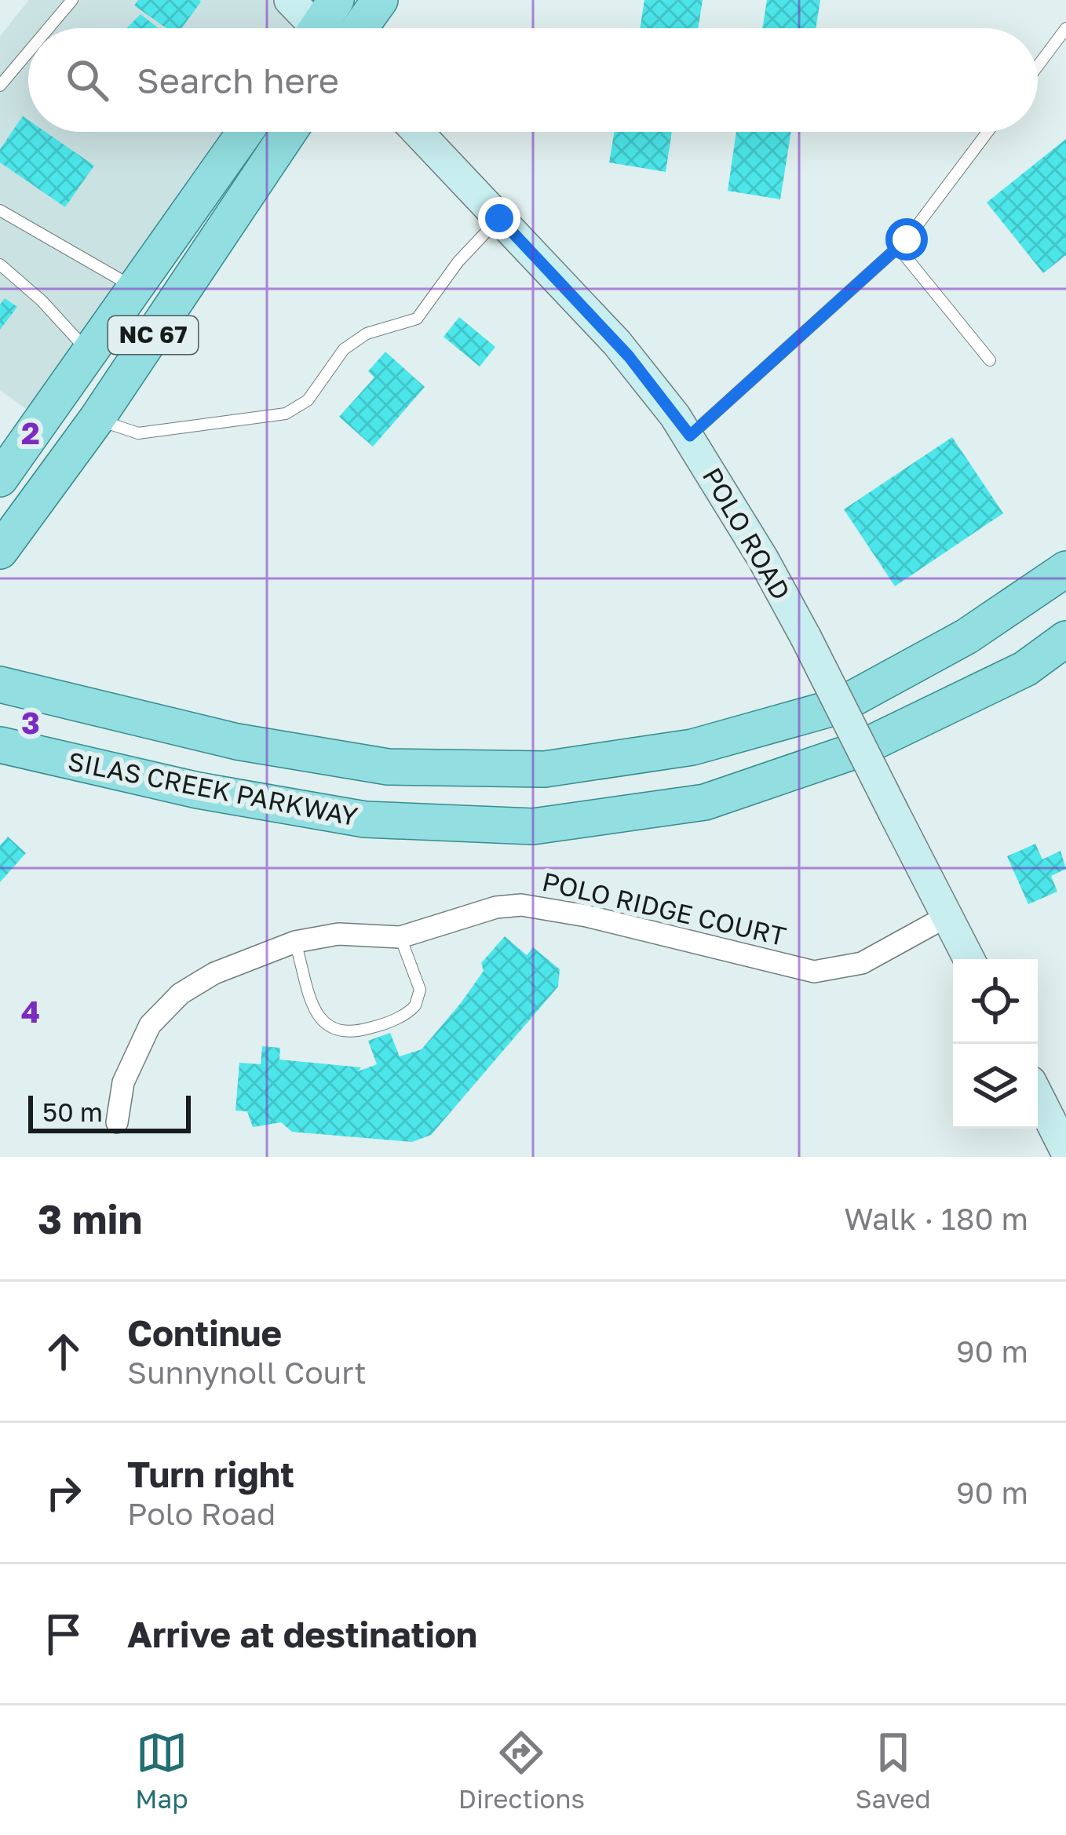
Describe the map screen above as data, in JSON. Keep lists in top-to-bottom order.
{
  "streets": {
    "main road": ["NC 67", "POLO ROAD", "SILAS CREEK PARKWAY"],
    "street": ["POLO RIDGE COURT"]
  },
  "crossings": [
    ["POLO ROAD", "POLO RIDGE COURT"]
  ],
  "scale_bar": "50 m",
  "page": {
    "search": "Search here",
    "scale": "50 m",
    "heading": ["3 min", "Walk · 180 m"],
    "list": [
      ["Continue", "Sunnynoll Court", "90 m"],
      ["Turn right", "Polo Road", "90 m"],
      "Arrive at destination"
    ],
    "nav": ["Map", "Directions", "Saved"]
  },
  "grid": {
    "rows": ["2", "3", "4"]
  }
}
